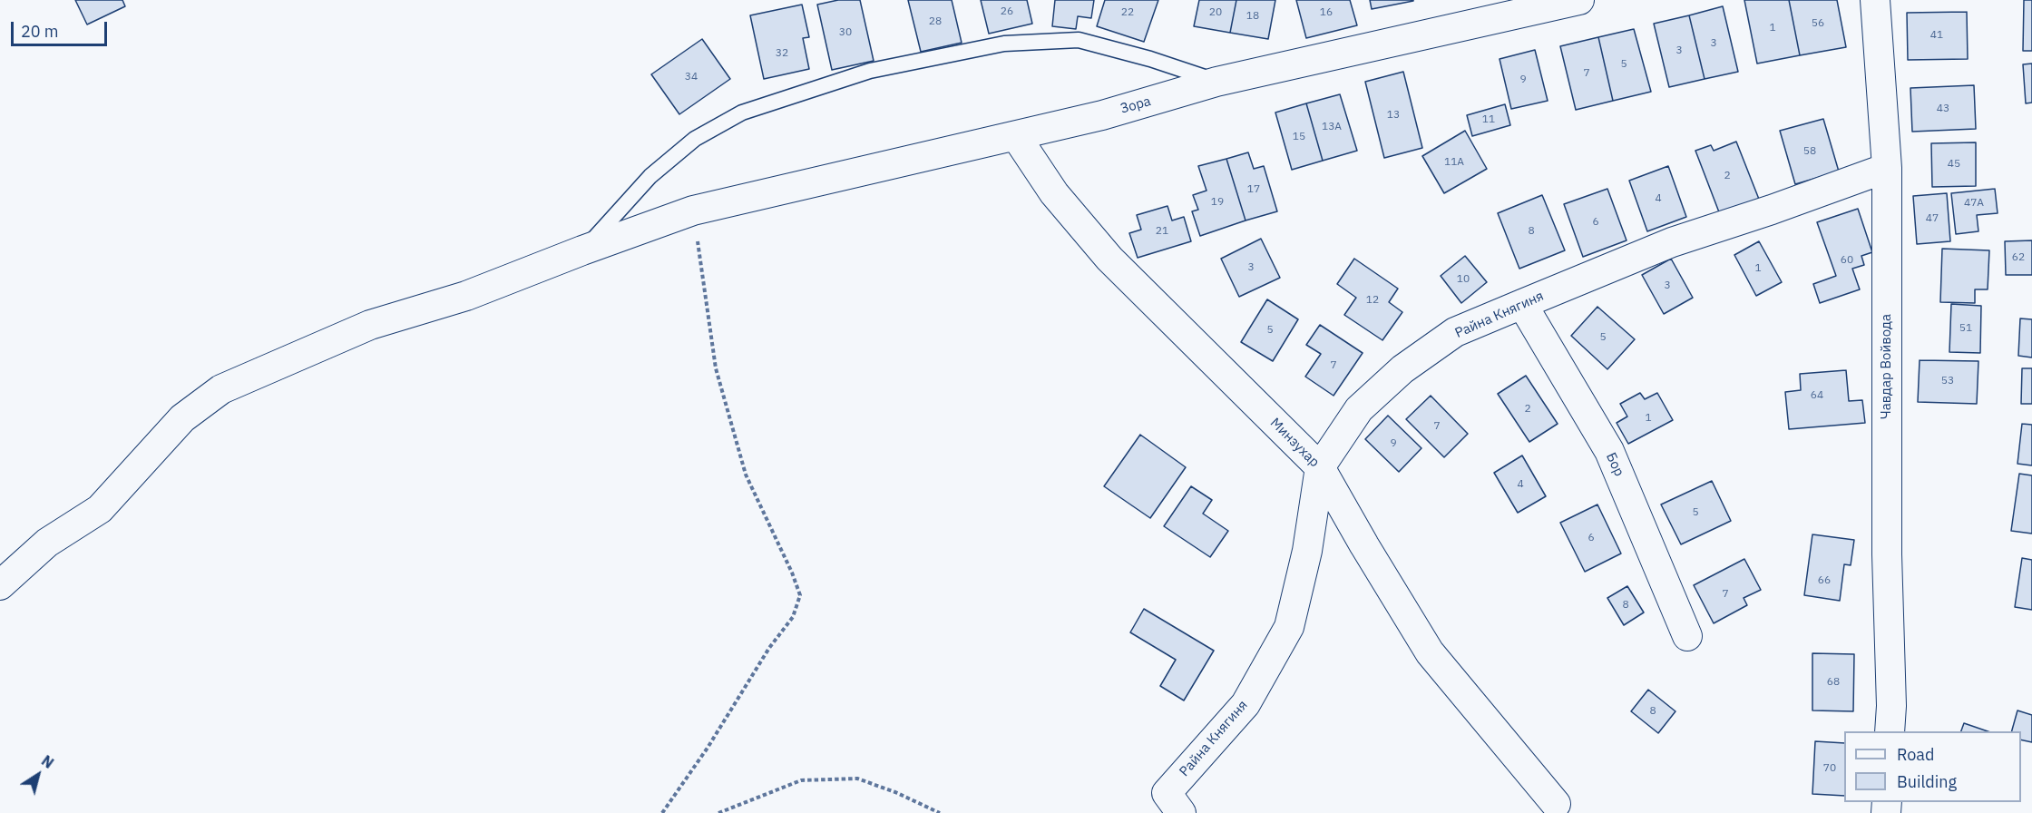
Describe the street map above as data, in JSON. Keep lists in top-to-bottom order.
{
  "streets": {
    "street": [
      "Зора",
      "Райна Княгиня",
      "Чавдар Войвода",
      "Минзухар",
      "Бор"
    ]
  },
  "crossings": [
    ["Зора", "Минзухар"],
    ["Райна Княгиня", "Чавдар Войвода"],
    ["Райна Княгиня", "Минзухар"],
    ["Райна Княгиня", "Бор"]
  ],
  "house_numbers": [
    "26",
    "22",
    "20",
    "16",
    "18",
    "28",
    "56",
    "1",
    "30",
    "41",
    "3",
    "3",
    "32",
    "5",
    "7",
    "34",
    "9",
    "43",
    "13",
    "11",
    "13А",
    "15",
    "58",
    "11А",
    "45",
    "2",
    "17",
    "4",
    "19",
    "47А",
    "47",
    "6",
    "21",
    "8",
    "62",
    "60",
    "3",
    "1",
    "10",
    "3",
    "12",
    "51",
    "5",
    "5",
    "7",
    "53",
    "64",
    "2",
    "1",
    "7",
    "9",
    "4",
    "5",
    "6",
    "66",
    "7",
    "8",
    "68",
    "8",
    "70"
  ],
  "legend": ["Road", "Building"],
  "scale_bar": "20 m",
  "north": "top right"
}
